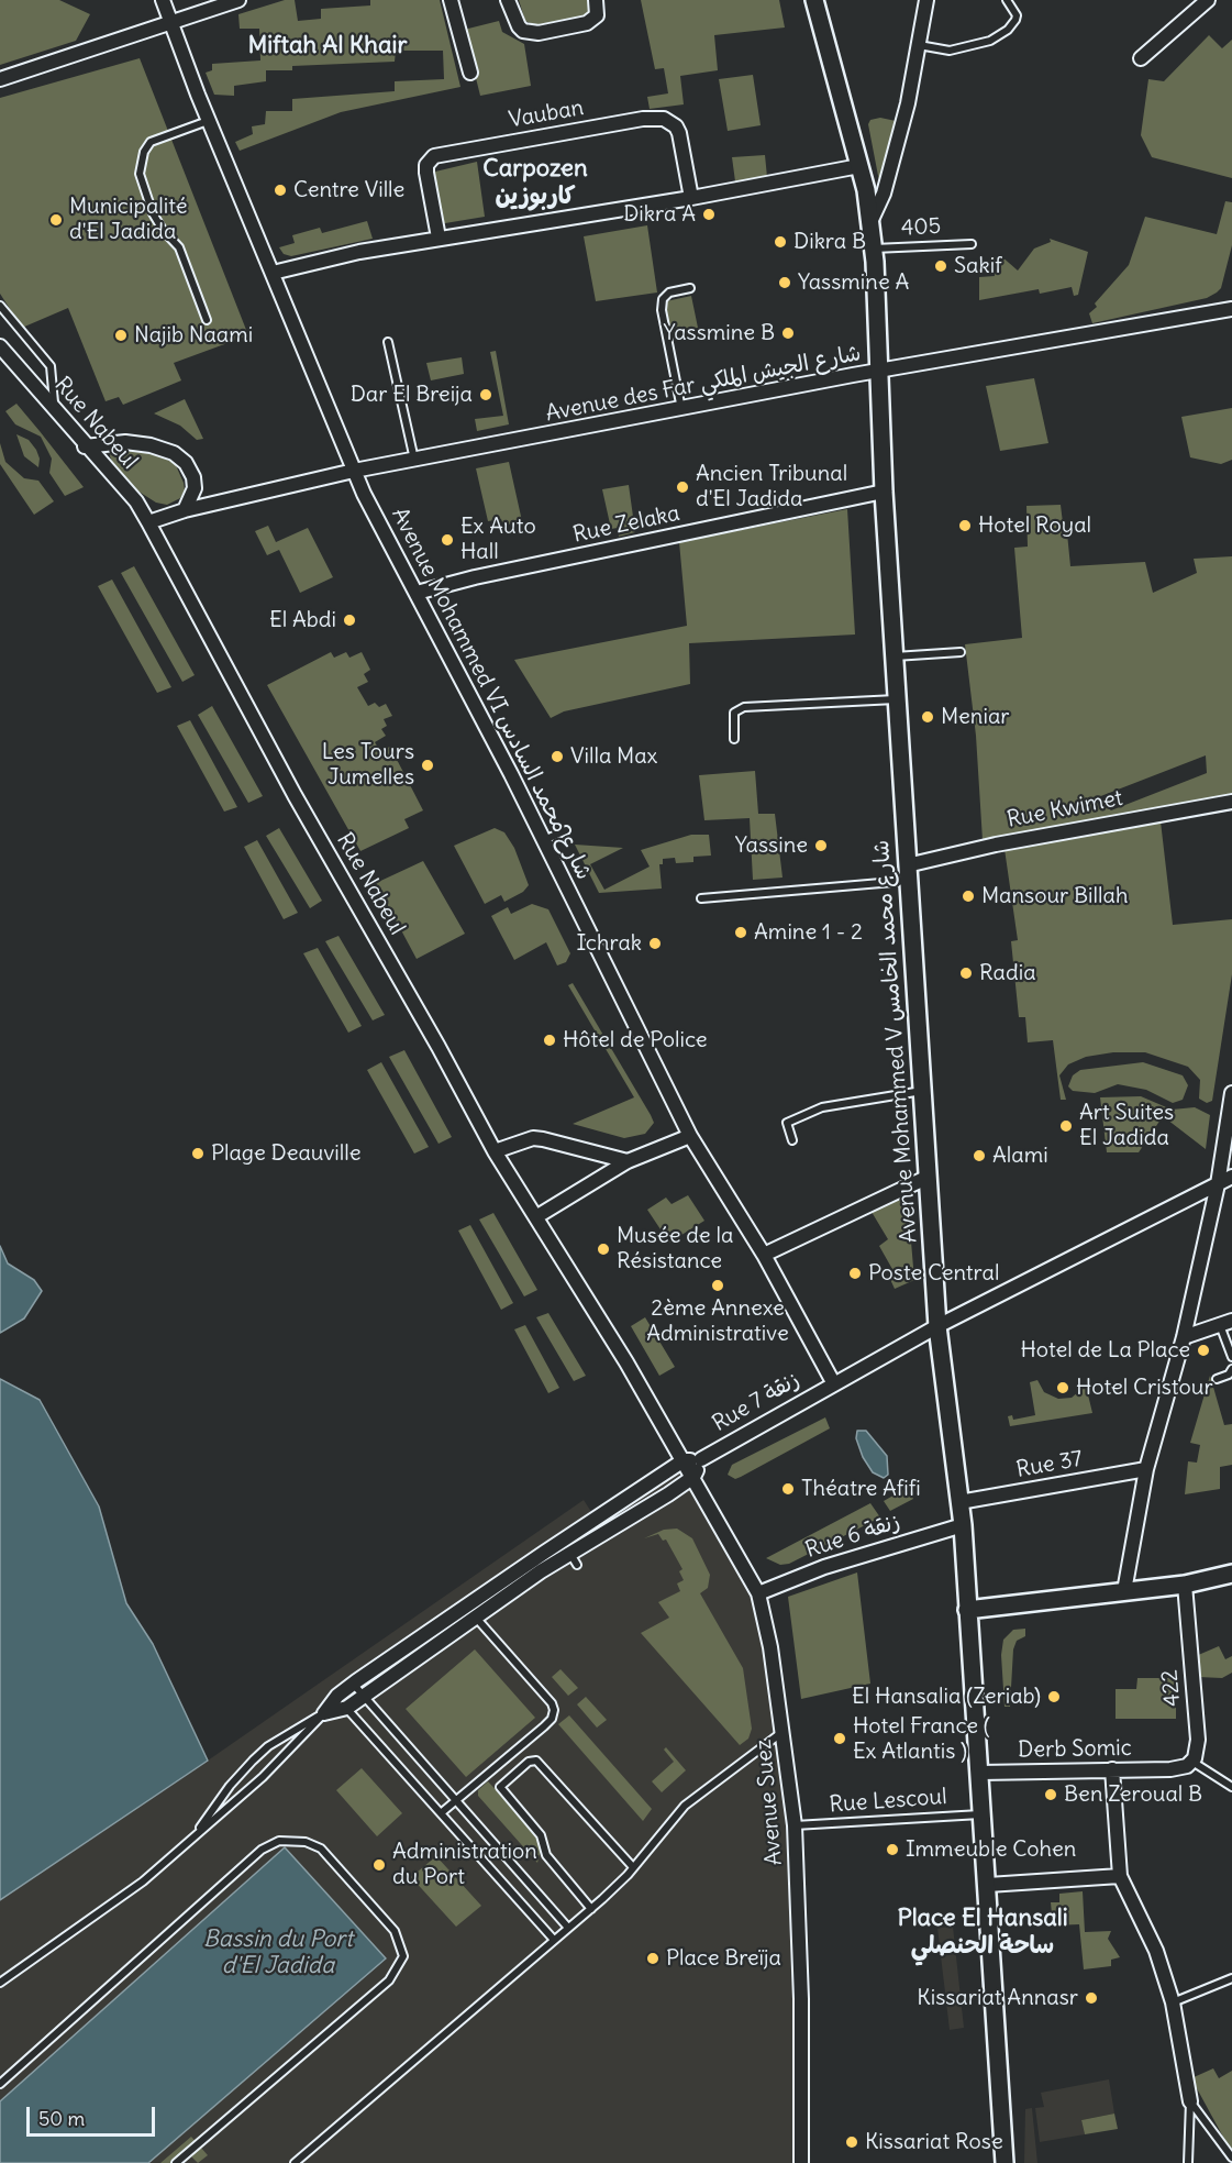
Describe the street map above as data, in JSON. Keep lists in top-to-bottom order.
{
  "streets": {
    "street": [
      "Vauban",
      "Avenue des Far شارع الجيش الملكي",
      "Rue Nabeul",
      "Rue Zelaka",
      "Avenue Mohammed VI شارع محمد السادس",
      "Rue Kwimet",
      "Avenue Mohammed V شارع محمد الخامس",
      "Rue 7 زنقة",
      "Rue 37",
      "Rue 6 زنقة",
      "422",
      "Derb Somic",
      "Avenue Suez"
    ],
    "lane": ["405", "Rue Lescoul"]
  },
  "crossings": [
    ["405", "Avenue Mohammed V شارع محمد الخامس"],
    ["Avenue des Far شارع الجيش الملكي", "Rue Nabeul"],
    ["Avenue des Far شارع الجيش الملكي", "Avenue Mohammed VI شارع محمد السادس"],
    ["Avenue des Far شارع الجيش الملكي", "Avenue Mohammed V شارع محمد الخامس"],
    ["Rue Nabeul", "Avenue Suez"],
    ["Rue Zelaka", "Avenue Mohammed VI شارع محمد السادس"],
    ["Rue Zelaka", "Avenue Mohammed V شارع محمد الخامس"],
    ["Avenue Mohammed VI شارع محمد السادس", "Rue 7 زنقة"],
    ["Rue Kwimet", "Avenue Mohammed V شارع محمد الخامس"],
    ["Avenue Mohammed V شارع محمد الخامس", "Rue 7 زنقة"],
    ["Avenue Mohammed V شارع محمد الخامس", "Rue 37"],
    ["Avenue Mohammed V شارع محمد الخامس", "Rue 6 زنقة"],
    ["Avenue Mohammed V شارع محمد الخامس", "Derb Somic"],
    ["Avenue Mohammed V شارع محمد الخامس", "Rue Lescoul"],
    ["Rue 6 زنقة", "Avenue Suez"],
    ["422", "Derb Somic"],
    ["Rue Lescoul", "Avenue Suez"]
  ],
  "districts": ["Miftah Al Khair", "Carpozen كاربوزين", "Place El Hansali ساحة الحنصلي"],
  "water": ["Bassin du Port d'El Jadida"],
  "places": [
    "Centre Ville",
    "Dikra A",
    "Municipalité d'El Jadida",
    "Dikra B",
    "Sakif",
    "Yassmine A",
    "Yassmine B",
    "Najib Naami",
    "Dar El Breija",
    "Ancien Tribunal d'El Jadida",
    "Hotel Royal",
    "Ex Auto Hall",
    "El Abdi",
    "Meniar",
    "Villa Max",
    "Les Tours Jumelles",
    "Yassine",
    "Mansour Billah",
    "Amine 1 - 2",
    "Ichrak",
    "Radia",
    "Hôtel de Police",
    "Art Suites El Jadida",
    "Plage Deauville",
    "Alami",
    "Musée de la Résistance",
    "Poste Central",
    "2ème Annexe Administrative",
    "Hotel de La Place",
    "Hotel Cristour",
    "Théatre Afifi",
    "El Hansalia (Zeriab)",
    "Hotel France ( Ex Atlantis )",
    "Ben Zeroual B",
    "Immeuble Cohen",
    "Administration du Port",
    "Place Breïja",
    "Kissariat Annasr",
    "Kissariat Rose"
  ],
  "scale_bar": "50 m"
}
